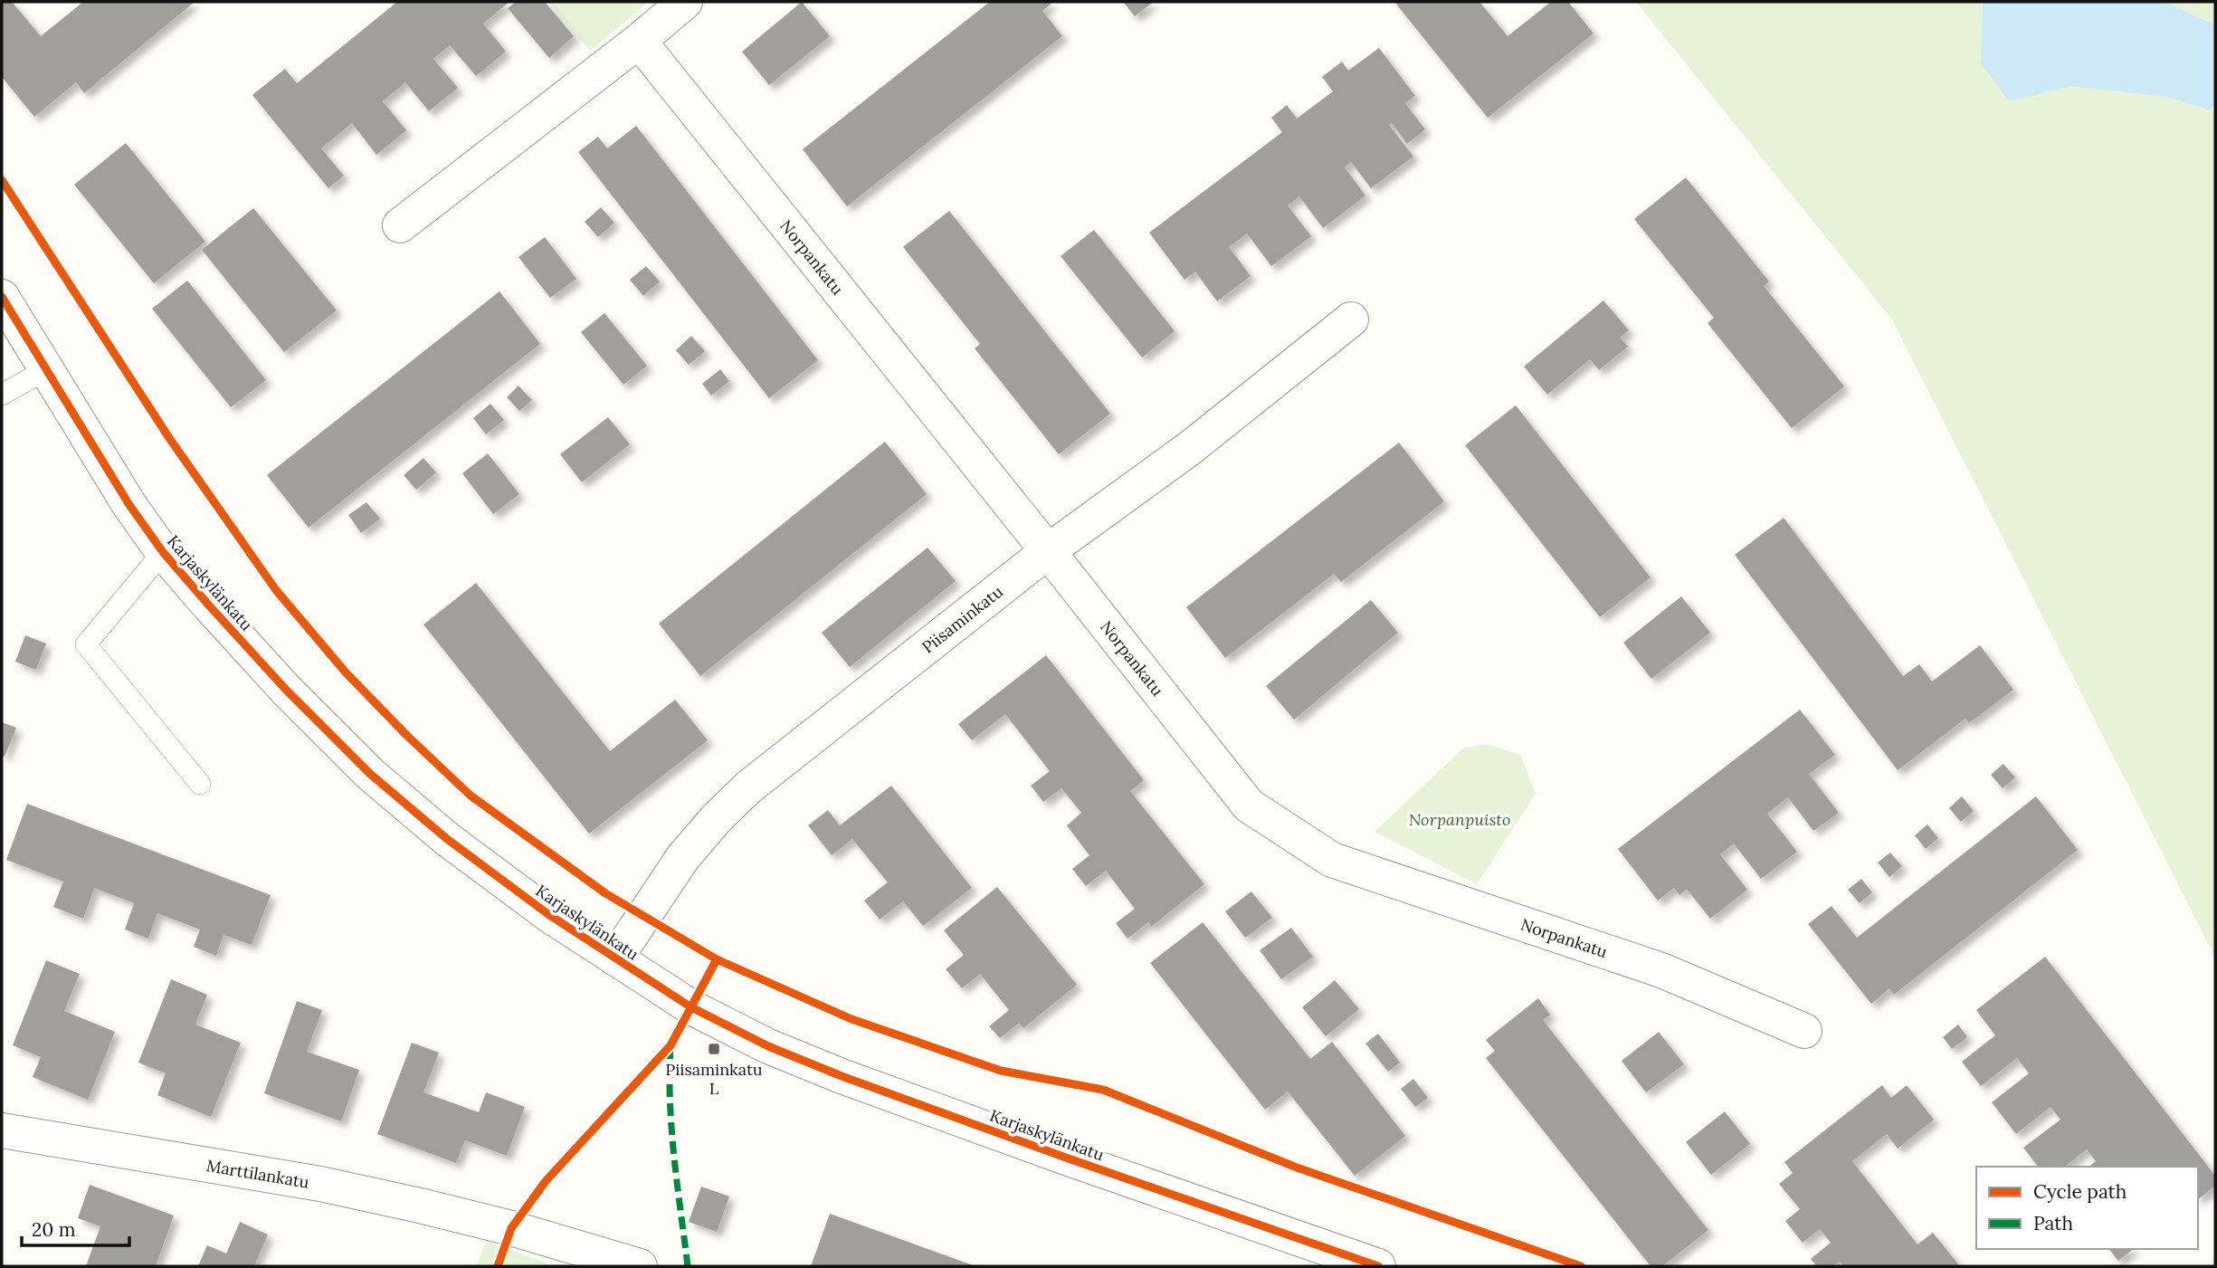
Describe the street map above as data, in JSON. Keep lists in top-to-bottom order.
{
  "streets": {
    "street": [
      "Norpankatu",
      "Karjaskylänkatu",
      "Piisaminkatu",
      "Marttilankatu"
    ]
  },
  "crossings": [
    ["Norpankatu", "Piisaminkatu"],
    ["Karjaskylänkatu", "Piisaminkatu"]
  ],
  "parks": ["Norpanpuisto"],
  "places": {
    "transit": ["Piisaminkatu L"]
  },
  "legend": ["Cycle path", "Path"],
  "scale_bar": "20 m"
}
